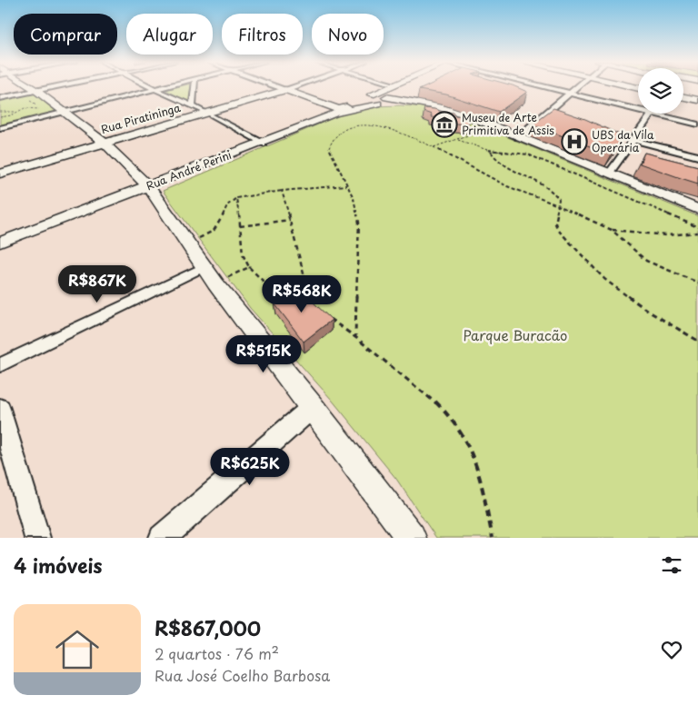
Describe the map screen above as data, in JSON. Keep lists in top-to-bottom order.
{
  "streets": {
    "main road": ["Rua Piratininga", "Rua André Perini"]
  },
  "crossings": [
    ["Rua Piratininga", "Rua André Perini"]
  ],
  "parks": ["Parque Buracão"],
  "places": {
    "museum": ["Museu de Arte Primitiva de Assis"],
    "hospital": ["UBS da Vila Operária"]
  },
  "page": {
    "chip": [
      "Comprar",
      "Alugar",
      "Filtros",
      "Novo"
    ],
    "price": [
      "R$867K",
      "R$568K",
      "R$515K",
      "R$625K"
    ],
    "heading": "4 imóveis",
    "list": [
      {
        "name": "R$867,000",
        "note": "2 quartos · 76 m² · Rua José Coelho Barbosa"
      }
    ]
  }
}
